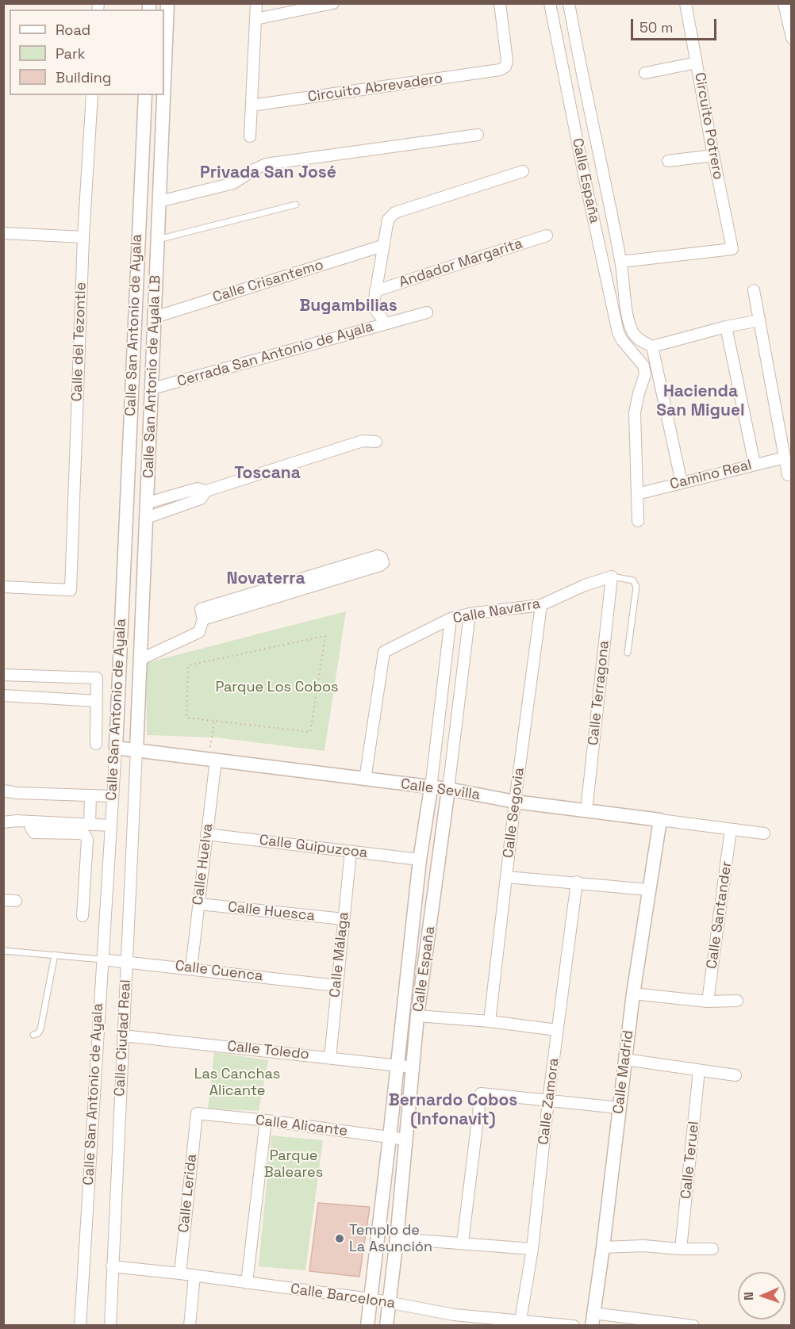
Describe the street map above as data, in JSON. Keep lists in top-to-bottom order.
{
  "streets": {
    "street": [
      "Circuito Abrevadero",
      "Circuito Potrero",
      "Calle España",
      "Andador Margarita",
      "Calle Crisantemo",
      "Calle San Antonio de Ayala",
      "Calle del Tezontle",
      "Cerrada San Antonio de Ayala",
      "Calle San Antonio de Ayala LB",
      "Camino Real",
      "Calle Navarra",
      "Calle Terragona",
      "Calle Sevilla",
      "Calle Segovia",
      "Calle Guipuzcoa",
      "Calle Huelva",
      "Calle Huesca",
      "Calle Santander",
      "Calle Málaga",
      "Calle Cuenca",
      "Calle Ciudad Real",
      "Calle Toledo",
      "Calle Madrid",
      "Calle Zamora",
      "Calle Alicante",
      "Calle Teruel",
      "Calle Lerida",
      "Calle Barcelona"
    ]
  },
  "crossings": [
    ["Circuito Potrero", "Calle España"],
    ["Calle España", "Calle Navarra"],
    ["Calle España", "Calle Sevilla"],
    ["Calle España", "Calle Guipuzcoa"],
    ["Calle España", "Calle Toledo"],
    ["Calle España", "Calle Alicante"],
    ["Calle España", "Calle Barcelona"],
    ["Calle Crisantemo", "Calle San Antonio de Ayala LB"],
    ["Calle San Antonio de Ayala", "Calle Sevilla"],
    ["Calle San Antonio de Ayala", "Calle Cuenca"],
    ["Cerrada San Antonio de Ayala", "Calle San Antonio de Ayala LB"],
    ["Calle San Antonio de Ayala LB", "Calle Sevilla"],
    ["Calle San Antonio de Ayala LB", "Calle Ciudad Real"],
    ["Calle Navarra", "Calle Terragona"],
    ["Calle Navarra", "Calle Sevilla"],
    ["Calle Navarra", "Calle Segovia"],
    ["Calle Terragona", "Calle Sevilla"],
    ["Calle Sevilla", "Calle Segovia"],
    ["Calle Sevilla", "Calle Huelva"],
    ["Calle Sevilla", "Calle Santander"],
    ["Calle Sevilla", "Calle Ciudad Real"],
    ["Calle Sevilla", "Calle Madrid"],
    ["Calle Guipuzcoa", "Calle Huelva"],
    ["Calle Guipuzcoa", "Calle Málaga"],
    ["Calle Huelva", "Calle Huesca"],
    ["Calle Huelva", "Calle Cuenca"],
    ["Calle Huesca", "Calle Málaga"],
    ["Calle Málaga", "Calle Cuenca"],
    ["Calle Málaga", "Calle Toledo"],
    ["Calle Cuenca", "Calle Ciudad Real"],
    ["Calle Ciudad Real", "Calle Toledo"],
    ["Calle Ciudad Real", "Calle Barcelona"],
    ["Calle Zamora", "Calle Barcelona"],
    ["Calle Alicante", "Calle Lerida"],
    ["Calle Lerida", "Calle Barcelona"]
  ],
  "districts": [
    "Privada San José",
    "Bugambilias",
    "Hacienda San Miguel",
    "Toscana",
    "Novaterra",
    "Bernardo Cobos (Infonavit)"
  ],
  "parks": ["Parque Los Cobos", "Las Canchas Alicante", "Parque Baleares"],
  "places": ["Templo de La Asunción"],
  "legend": ["Road", "Park", "Building"],
  "scale_bar": "50 m",
  "north": "left"
}
